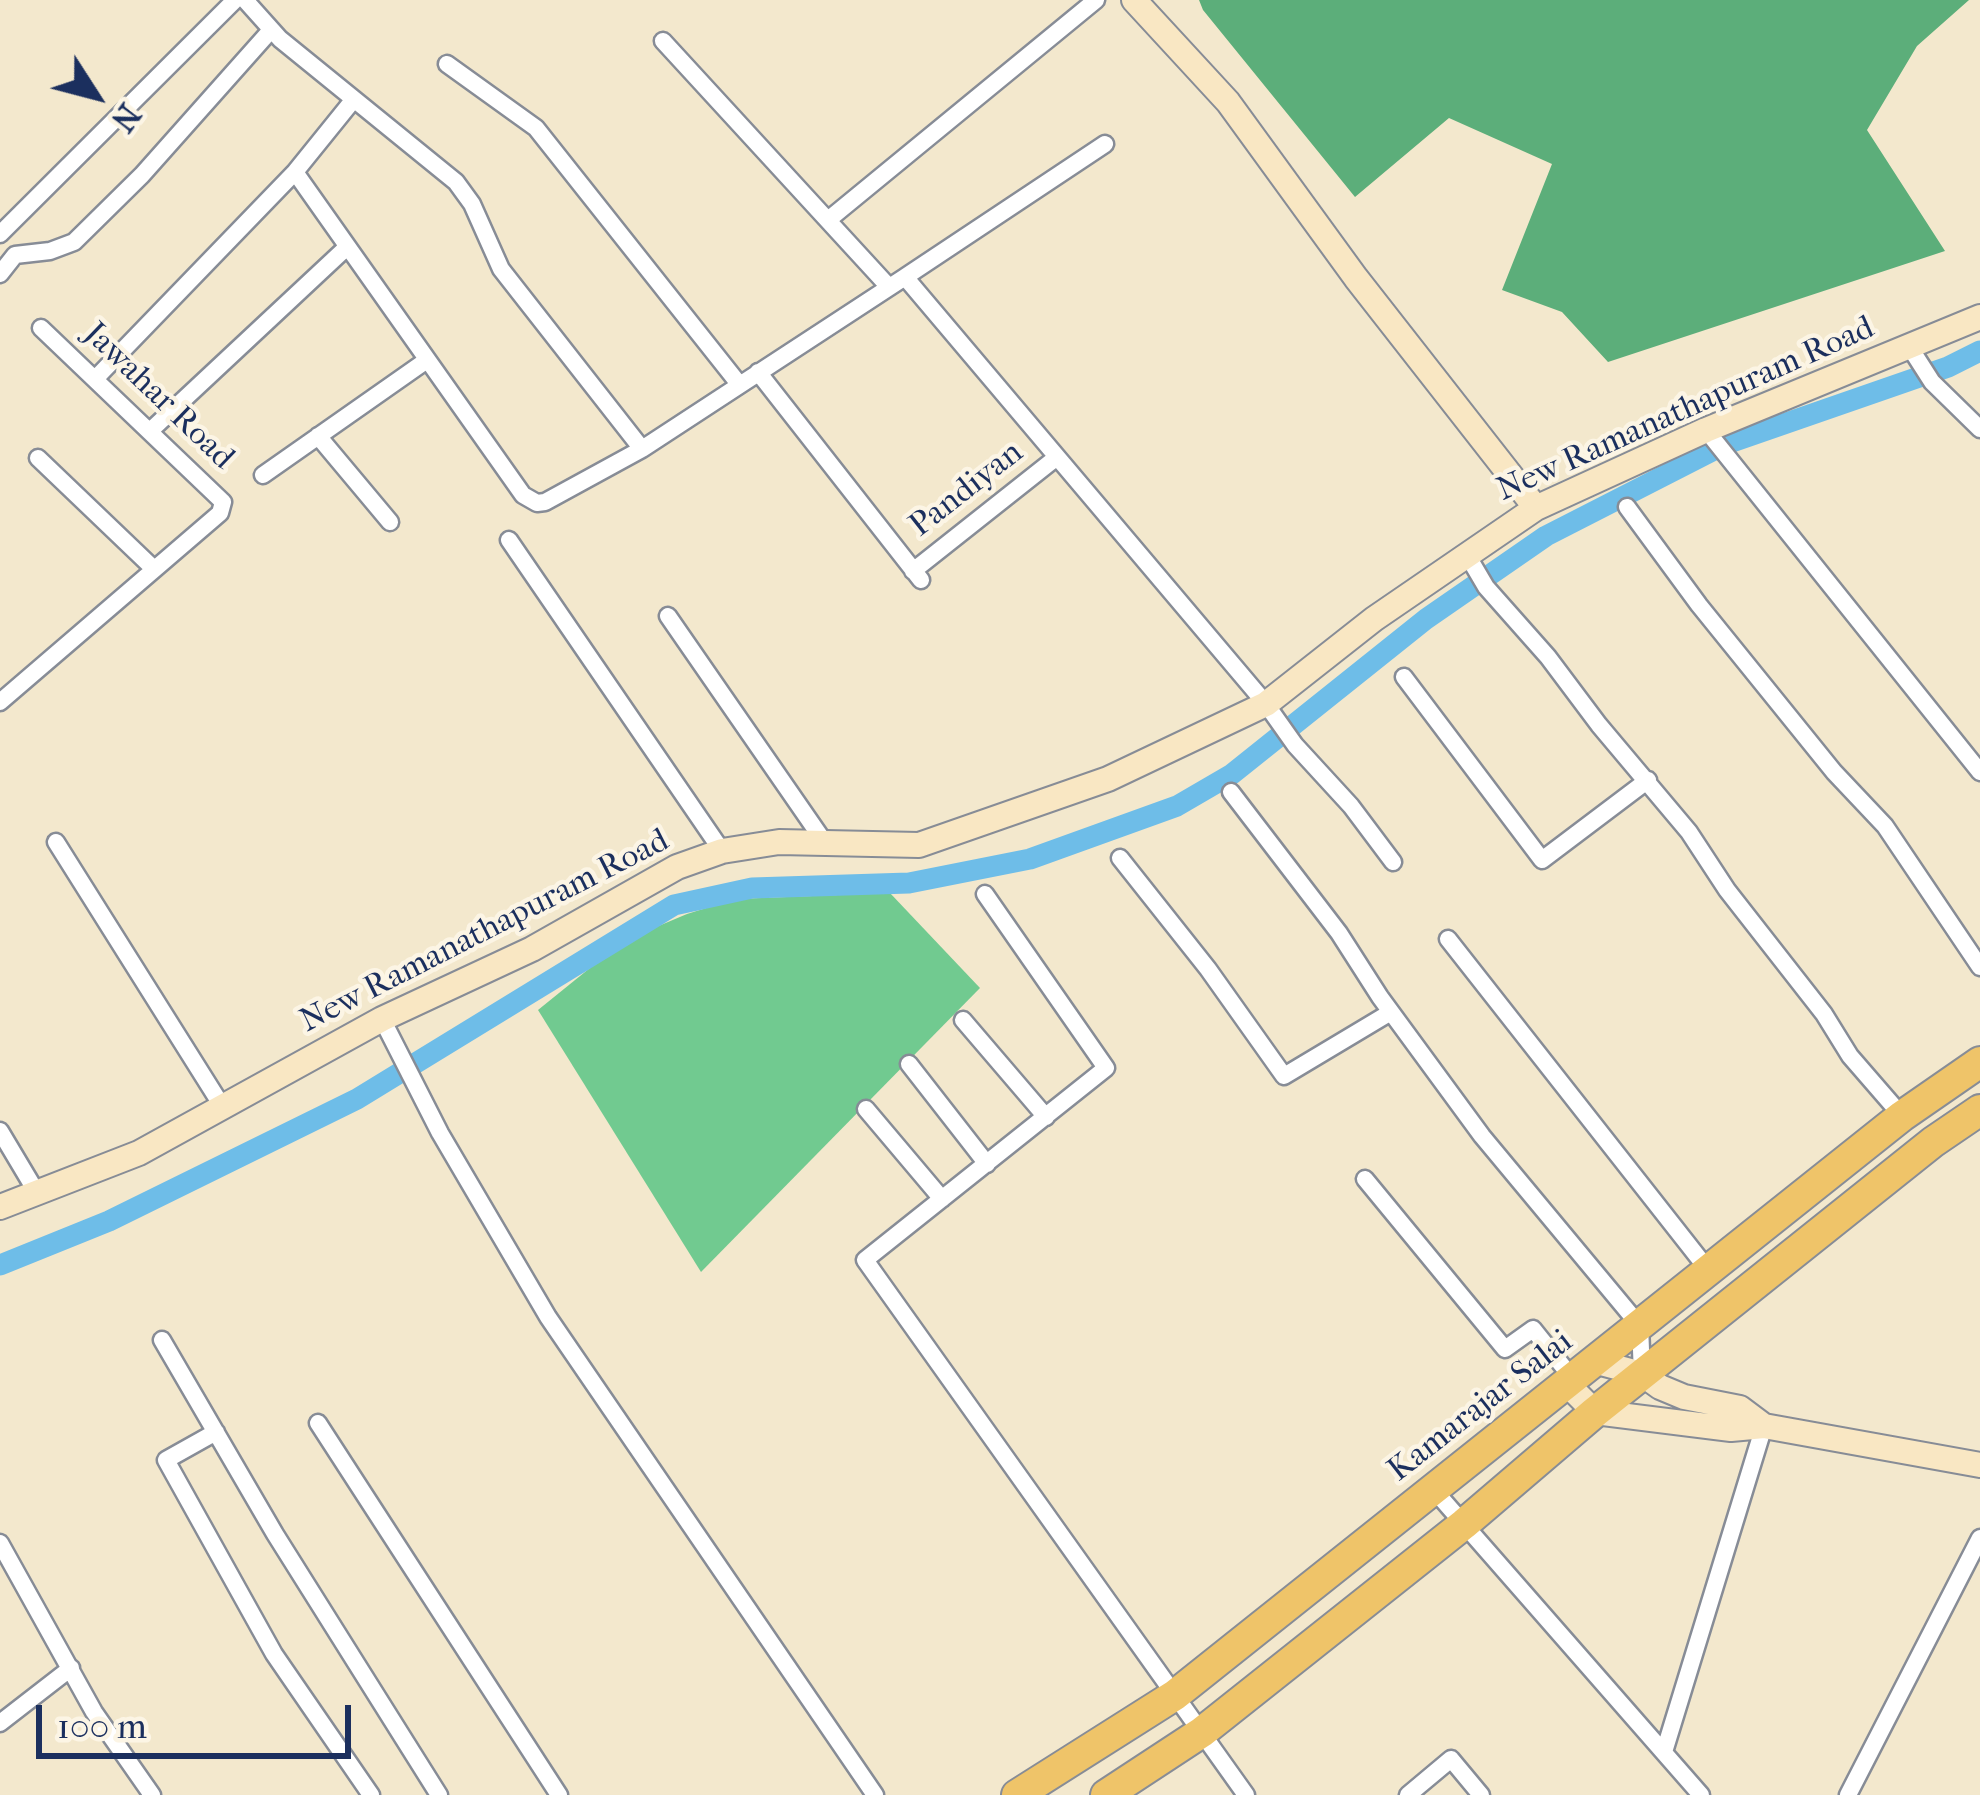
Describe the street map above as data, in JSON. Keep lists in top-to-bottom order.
{
  "streets": {
    "highway": ["Kamarajar Salai"],
    "main road": ["New Ramanathapuram Road"],
    "street": ["Jawahar Road", "Pandiyan"]
  },
  "scale_bar": "100 m",
  "north": "bottom right"
}
